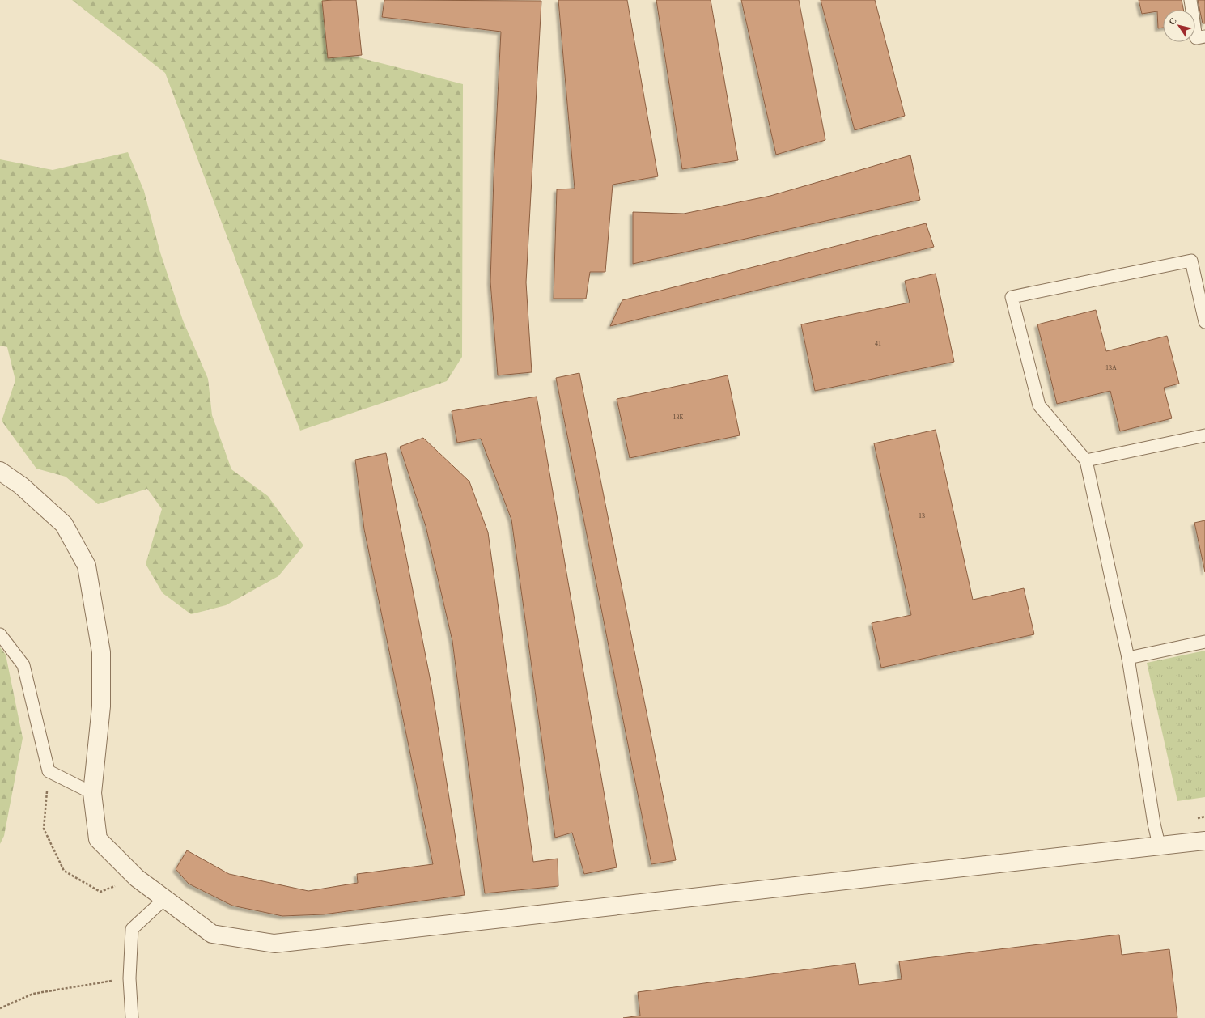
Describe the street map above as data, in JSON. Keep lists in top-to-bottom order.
{
  "house_numbers": [
    "41",
    "13А",
    "13Е",
    "13"
  ],
  "north": "top left"
}
